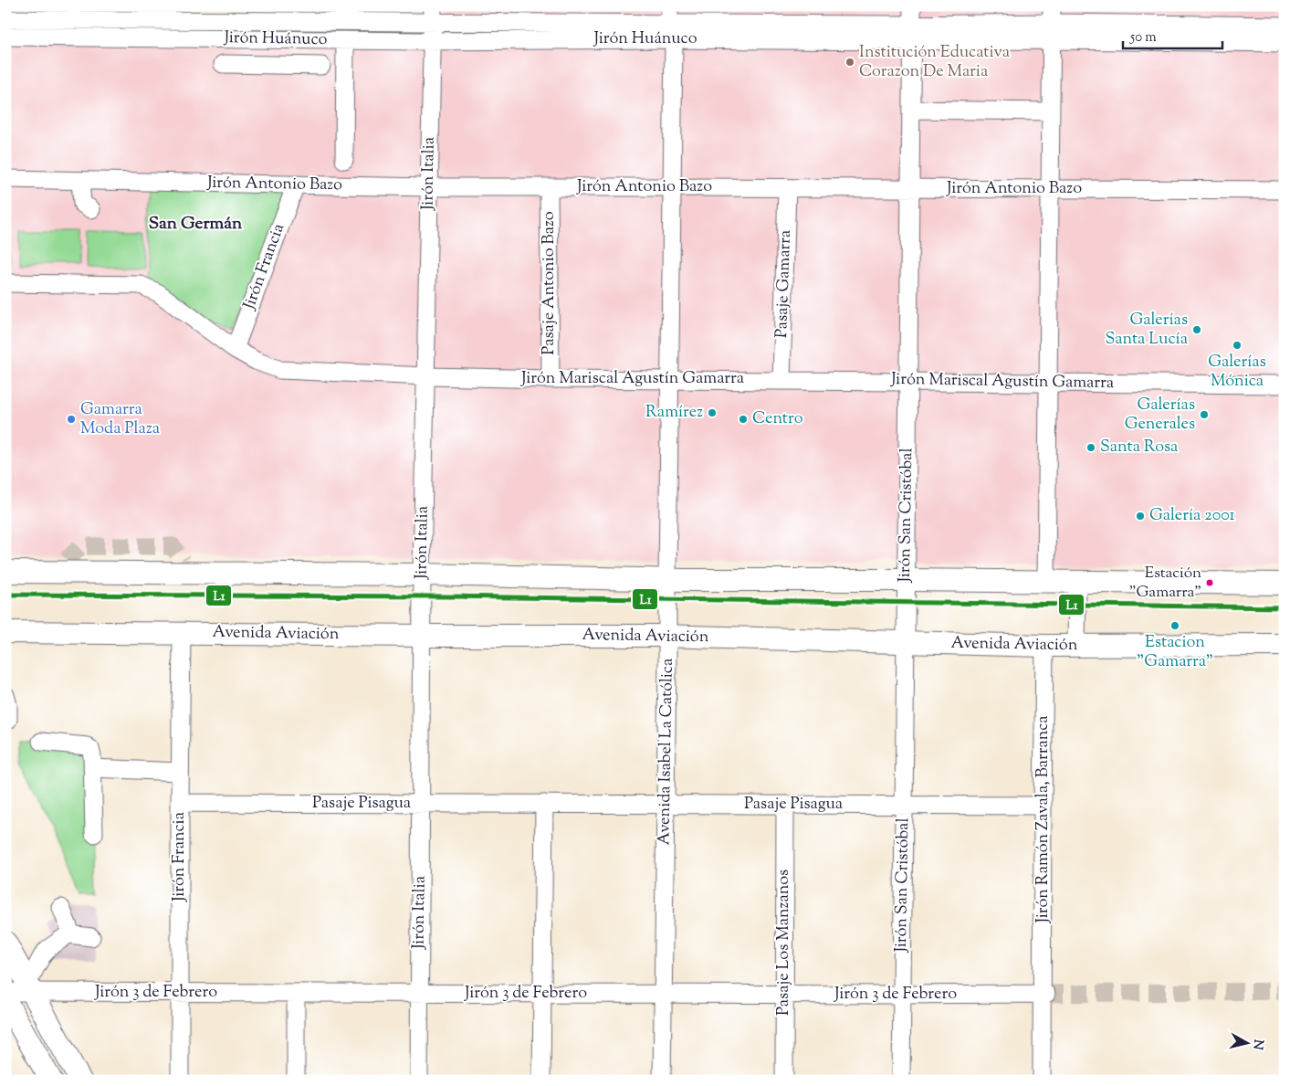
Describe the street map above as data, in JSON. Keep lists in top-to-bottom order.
{
  "streets": {
    "main road": ["Avenida Aviación"],
    "street": [
      "Jirón Huánuco",
      "Jirón Italia",
      "Jirón Antonio Bazo",
      "Jirón Francia",
      "Pasaje Antonio Bazo",
      "Pasaje Gamarra",
      "Jirón Mariscal Agustín Gamarra",
      "Jirón San Cristóbal",
      "Avenida Isabel La Católica",
      "Pasaje Pisagua",
      "Jirón Ramón Zavala, Barranca",
      "Pasaje Los Manzanos",
      "Jirón 3 de Febrero"
    ]
  },
  "crossings": [
    ["Jirón Huánuco", "Jirón Italia"],
    ["Jirón Huánuco", "Jirón San Cristóbal"],
    ["Jirón Huánuco", "Avenida Isabel La Católica"],
    ["Jirón Italia", "Jirón Antonio Bazo"],
    ["Jirón Italia", "Jirón Mariscal Agustín Gamarra"],
    ["Jirón Italia", "Avenida Aviación"],
    ["Jirón Italia", "Pasaje Pisagua"],
    ["Jirón Italia", "Jirón 3 de Febrero"],
    ["Jirón Antonio Bazo", "Jirón Francia"],
    ["Jirón Antonio Bazo", "Pasaje Antonio Bazo"],
    ["Jirón Antonio Bazo", "Pasaje Gamarra"],
    ["Jirón Antonio Bazo", "Jirón San Cristóbal"],
    ["Jirón Antonio Bazo", "Avenida Isabel La Católica"],
    ["Jirón Francia", "Jirón Mariscal Agustín Gamarra"],
    ["Jirón Francia", "Avenida Aviación"],
    ["Jirón Francia", "Pasaje Pisagua"],
    ["Jirón Francia", "Jirón 3 de Febrero"],
    ["Pasaje Antonio Bazo", "Jirón Mariscal Agustín Gamarra"],
    ["Pasaje Gamarra", "Jirón Mariscal Agustín Gamarra"],
    ["Jirón Mariscal Agustín Gamarra", "Jirón San Cristóbal"],
    ["Jirón Mariscal Agustín Gamarra", "Avenida Isabel La Católica"],
    ["Jirón San Cristóbal", "Avenida Aviación"],
    ["Jirón San Cristóbal", "Pasaje Pisagua"],
    ["Jirón San Cristóbal", "Jirón 3 de Febrero"],
    ["Avenida Aviación", "Avenida Isabel La Católica"],
    ["Avenida Aviación", "Jirón Ramón Zavala, Barranca"],
    ["Avenida Isabel La Católica", "Pasaje Pisagua"],
    ["Avenida Isabel La Católica", "Jirón 3 de Febrero"],
    ["Pasaje Pisagua", "Jirón Ramón Zavala, Barranca"],
    ["Pasaje Pisagua", "Pasaje Los Manzanos"],
    ["Jirón Ramón Zavala, Barranca", "Jirón 3 de Febrero"],
    ["Pasaje Los Manzanos", "Jirón 3 de Febrero"]
  ],
  "districts": ["San Germán"],
  "places": [
    "Institución Educativa Corazon De Maria",
    "Galerías Santa Lucía",
    "Galerías Mónica",
    "Ramírez",
    "Galerías Generales",
    "Gamarra Moda Plaza",
    "Centro",
    "Santa Rosa",
    "Galería 2001",
    "Estación \"Gamarra\"",
    "Estacion \"Gamarra\""
  ],
  "lines": ["transit line L1"],
  "scale_bar": "50 m",
  "north": "right"
}
